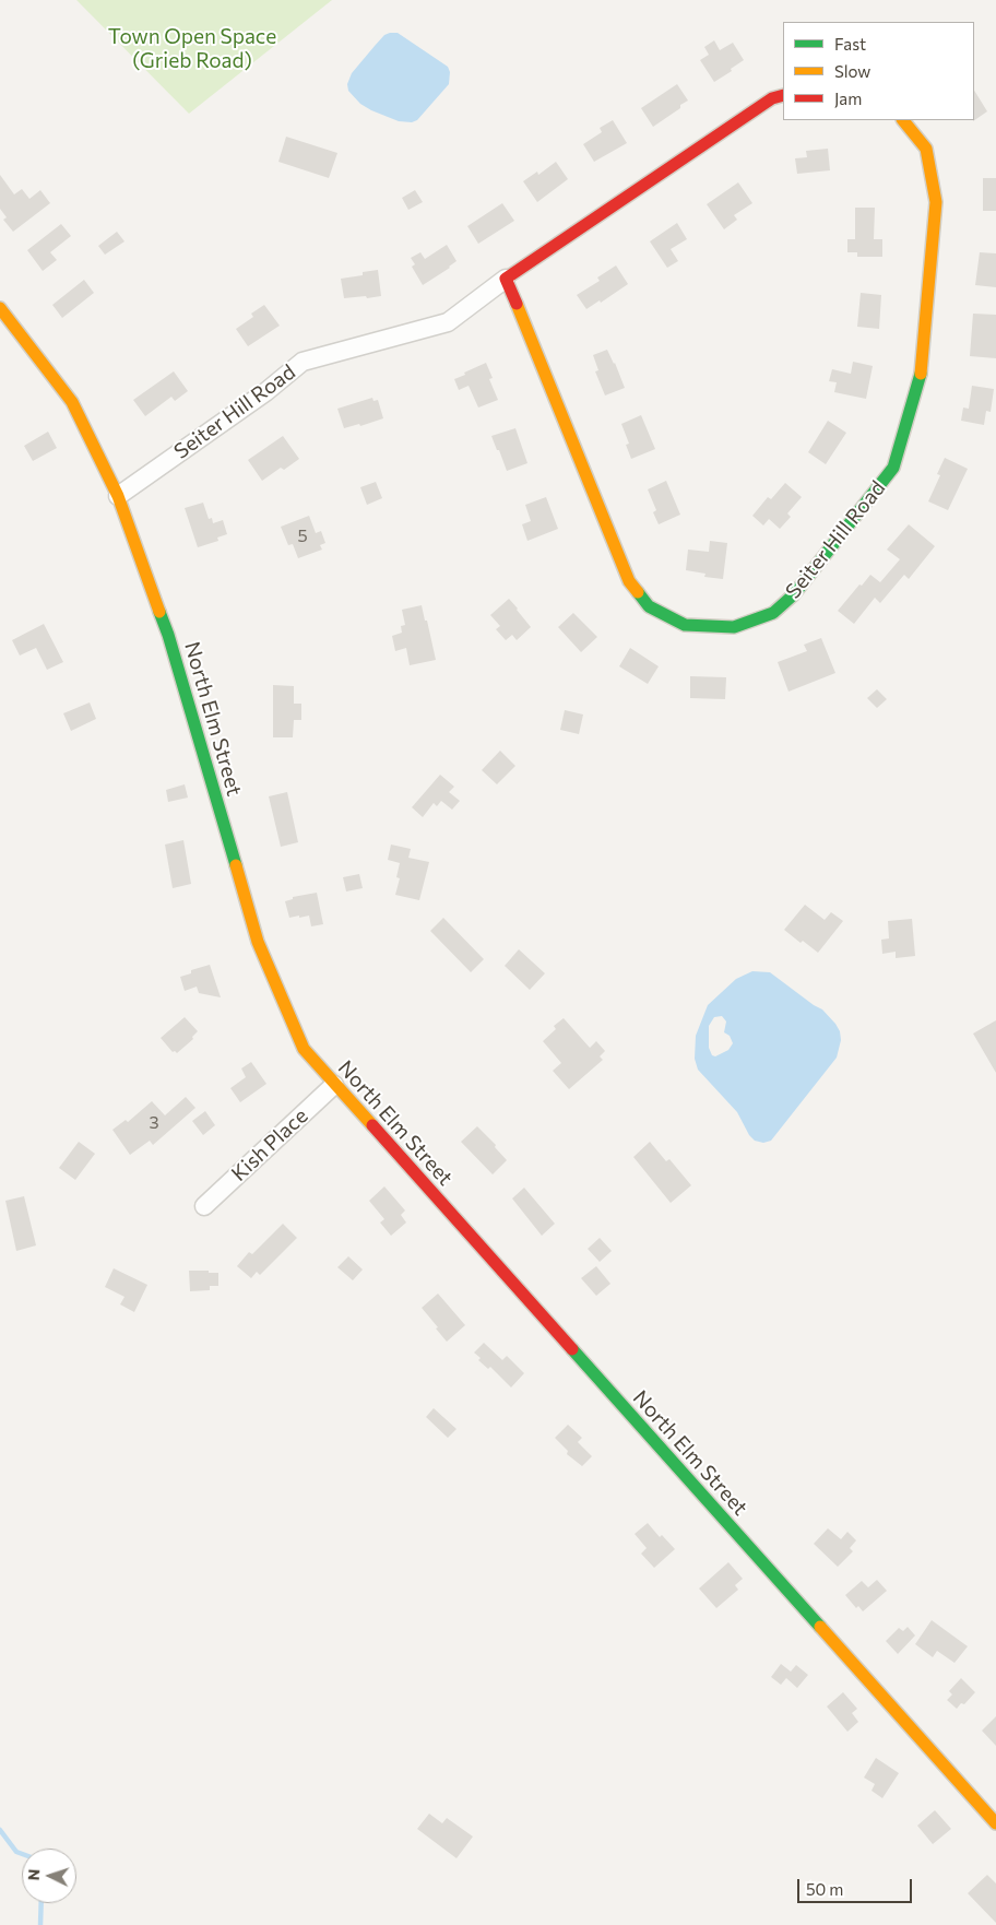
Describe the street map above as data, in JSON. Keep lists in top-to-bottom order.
{
  "streets": {
    "main road": ["Seiter Hill Road", "North Elm Street"],
    "street": ["Kish Place"]
  },
  "crossings": [
    ["Seiter Hill Road", "North Elm Street"],
    ["North Elm Street", "Kish Place"]
  ],
  "parks": ["Town Open Space (Grieb Road)"],
  "house_numbers": ["5", "3"],
  "legend": ["Fast", "Slow", "Jam"],
  "scale_bar": "50 m",
  "north": "left"
}
